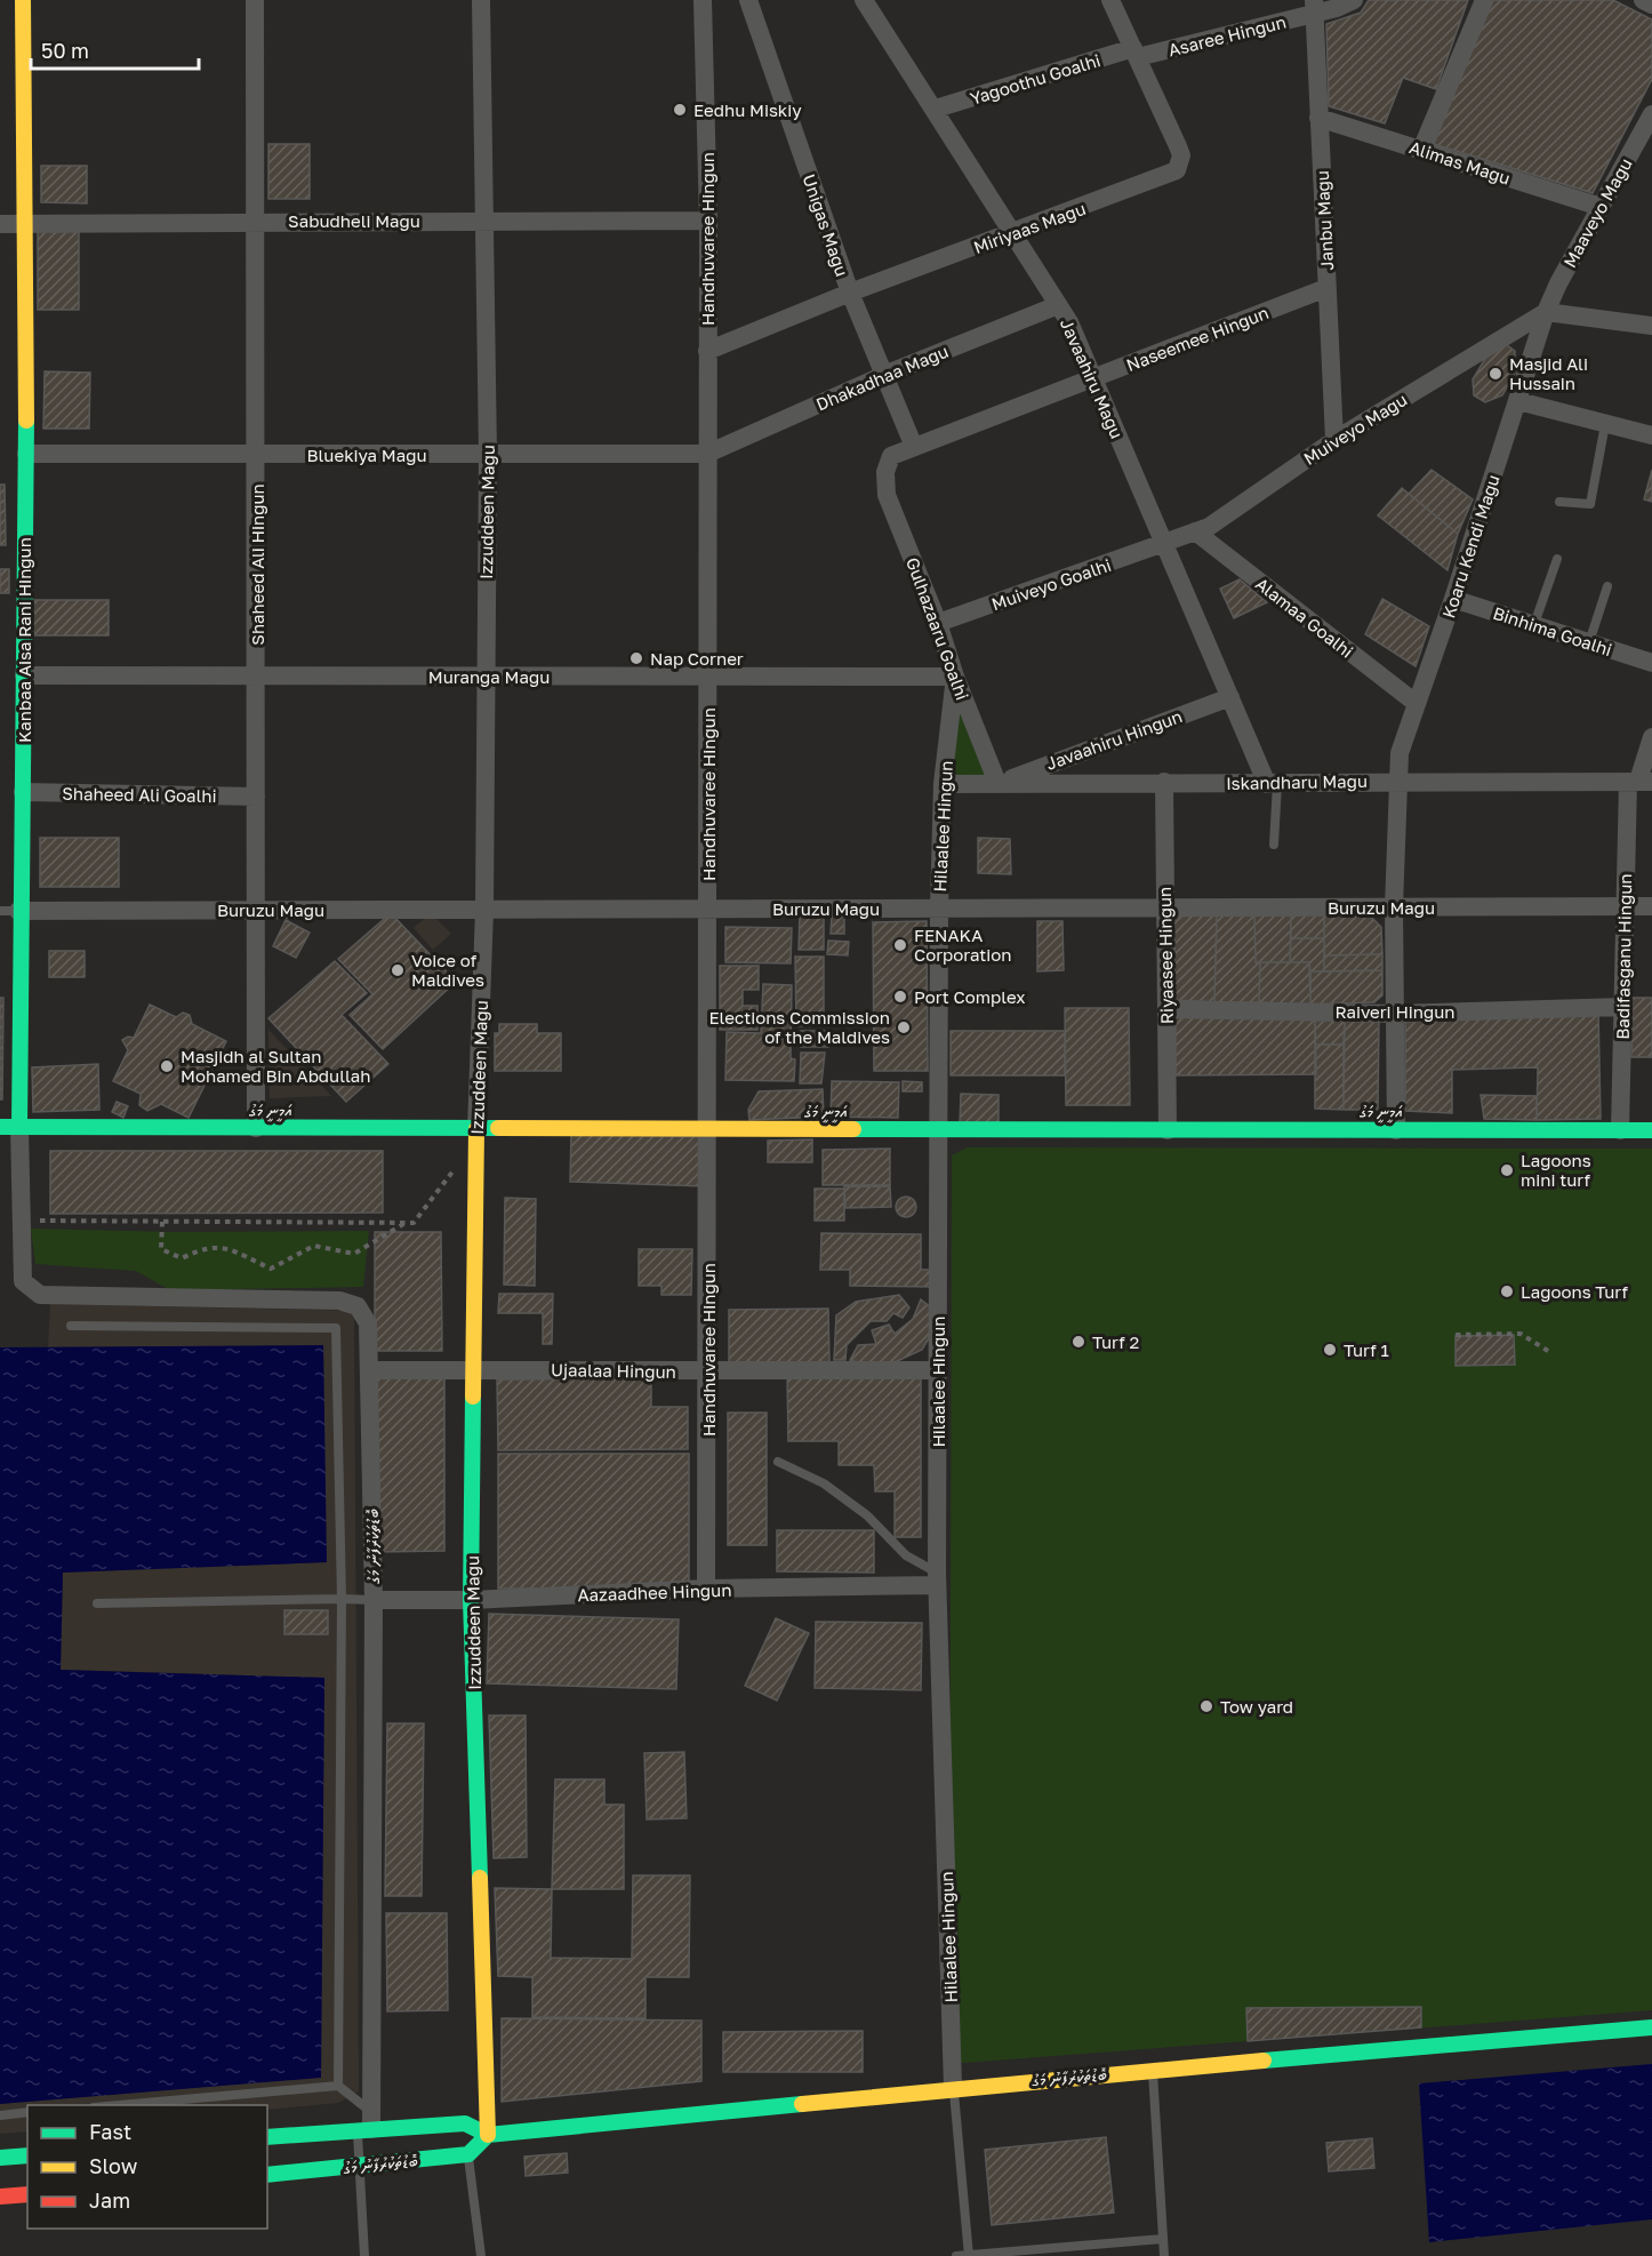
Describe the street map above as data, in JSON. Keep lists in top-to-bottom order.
{
  "streets": {
    "main road": [
      "Izzuddeen Magu",
      "Kanbaa Aisa Rani Hingun",
      "އަމީނީ މަގު",
      "ބޮޑުތަކުރުފާނު މަގު"
    ],
    "street": [
      "Asaree Hingun",
      "Yagoothu Goalhi",
      "Alimas Magu",
      "Maaveyo Magu",
      "Sabudheli Magu",
      "Janbu Magu",
      "Unigas Magu",
      "Miriyaas Magu",
      "Handhuvaree Hingun",
      "Naseemee Hingun",
      "Dhakadhaa Magu",
      "Javaahiru Magu",
      "Muiveyo Magu",
      "Bluekiya Magu",
      "Koaru Kendi Magu",
      "Shaheed Ali Hingun",
      "Muiveyo Goalhi",
      "Alamaa Goalhi",
      "Gulhazaaru Goalhi",
      "Binhima Goalhi",
      "Muranga Magu",
      "Javaahiru Hingun",
      "Iskandharu Magu",
      "Shaheed Ali Goalhi",
      "Hilaalee Hingun",
      "Buruzu Magu",
      "Riyaasee Hingun",
      "Badifasganu Hingun",
      "Raiveri Hingun",
      "Ujaalaa Hingun",
      "Aazaadhee Hingun"
    ]
  },
  "crossings": [
    ["Asaree Hingun", "Yagoothu Goalhi"],
    ["Asaree Hingun", "Janbu Magu"],
    ["Asaree Hingun", "Miriyaas Magu"],
    ["Yagoothu Goalhi", "Miriyaas Magu"],
    ["Yagoothu Goalhi", "Javaahiru Magu"],
    ["Alimas Magu", "Maaveyo Magu"],
    ["Alimas Magu", "Janbu Magu"],
    ["Maaveyo Magu", "Muiveyo Magu"],
    ["Maaveyo Magu", "Koaru Kendi Magu"],
    ["Sabudheli Magu", "Handhuvaree Hingun"],
    ["Sabudheli Magu", "Izzuddeen Magu"],
    ["Sabudheli Magu", "Shaheed Ali Hingun"],
    ["Sabudheli Magu", "Kanbaa Aisa Rani Hingun"],
    ["Janbu Magu", "Naseemee Hingun"],
    ["Janbu Magu", "Muiveyo Magu"],
    ["Unigas Magu", "Miriyaas Magu"],
    ["Unigas Magu", "Naseemee Hingun"],
    ["Unigas Magu", "Dhakadhaa Magu"],
    ["Miriyaas Magu", "Handhuvaree Hingun"],
    ["Miriyaas Magu", "Javaahiru Magu"],
    ["Handhuvaree Hingun", "Dhakadhaa Magu"],
    ["Handhuvaree Hingun", "Bluekiya Magu"],
    ["Handhuvaree Hingun", "Muranga Magu"],
    ["Handhuvaree Hingun", "Buruzu Magu"],
    ["Handhuvaree Hingun", "އަމީނީ މަގު"],
    ["Handhuvaree Hingun", "Ujaalaa Hingun"],
    ["Handhuvaree Hingun", "Aazaadhee Hingun"],
    ["Naseemee Hingun", "Javaahiru Magu"],
    ["Naseemee Hingun", "Gulhazaaru Goalhi"],
    ["Dhakadhaa Magu", "Javaahiru Magu"],
    ["Dhakadhaa Magu", "Bluekiya Magu"],
    ["Javaahiru Magu", "Muiveyo Magu"],
    ["Javaahiru Magu", "Muiveyo Goalhi"],
    ["Javaahiru Magu", "Javaahiru Hingun"],
    ["Javaahiru Magu", "Iskandharu Magu"],
    ["Muiveyo Magu", "Koaru Kendi Magu"],
    ["Muiveyo Magu", "Muiveyo Goalhi"],
    ["Muiveyo Magu", "Alamaa Goalhi"],
    ["Bluekiya Magu", "Izzuddeen Magu"],
    ["Bluekiya Magu", "Shaheed Ali Hingun"],
    ["Bluekiya Magu", "Kanbaa Aisa Rani Hingun"],
    ["Izzuddeen Magu", "Muranga Magu"],
    ["Izzuddeen Magu", "Buruzu Magu"],
    ["Izzuddeen Magu", "އަމީނީ މަގު"],
    ["Izzuddeen Magu", "Ujaalaa Hingun"],
    ["Izzuddeen Magu", "ބޮޑުތަކުރުފާނު މަގު"],
    ["Izzuddeen Magu", "Aazaadhee Hingun"],
    ["Koaru Kendi Magu", "Alamaa Goalhi"],
    ["Koaru Kendi Magu", "Binhima Goalhi"],
    ["Koaru Kendi Magu", "Iskandharu Magu"],
    ["Koaru Kendi Magu", "Buruzu Magu"],
    ["Koaru Kendi Magu", "Raiveri Hingun"],
    ["Koaru Kendi Magu", "އަމީނީ މަގު"],
    ["Shaheed Ali Hingun", "Muranga Magu"],
    ["Shaheed Ali Hingun", "Shaheed Ali Goalhi"],
    ["Shaheed Ali Hingun", "Buruzu Magu"],
    ["Shaheed Ali Hingun", "އަމީނީ މަގު"],
    ["Muiveyo Goalhi", "Gulhazaaru Goalhi"],
    ["Gulhazaaru Goalhi", "Muranga Magu"],
    ["Gulhazaaru Goalhi", "Javaahiru Hingun"],
    ["Gulhazaaru Goalhi", "Iskandharu Magu"],
    ["Gulhazaaru Goalhi", "Hilaalee Hingun"],
    ["Kanbaa Aisa Rani Hingun", "Muranga Magu"],
    ["Kanbaa Aisa Rani Hingun", "Shaheed Ali Goalhi"],
    ["Kanbaa Aisa Rani Hingun", "Buruzu Magu"],
    ["Kanbaa Aisa Rani Hingun", "އަމީނީ މަގު"],
    ["Kanbaa Aisa Rani Hingun", "ބޮޑުތަކުރުފާނު މަގު"],
    ["Muranga Magu", "Hilaalee Hingun"],
    ["Javaahiru Hingun", "Iskandharu Magu"],
    ["Iskandharu Magu", "Hilaalee Hingun"],
    ["Iskandharu Magu", "Riyaasee Hingun"],
    ["Iskandharu Magu", "Badifasganu Hingun"],
    ["Hilaalee Hingun", "Buruzu Magu"],
    ["Hilaalee Hingun", "އަމީނީ މަގު"],
    ["Hilaalee Hingun", "Ujaalaa Hingun"],
    ["Hilaalee Hingun", "ބޮޑުތަކުރުފާނު މަގު"],
    ["Hilaalee Hingun", "Aazaadhee Hingun"],
    ["Buruzu Magu", "Riyaasee Hingun"],
    ["Buruzu Magu", "Badifasganu Hingun"],
    ["Riyaasee Hingun", "Raiveri Hingun"],
    ["Riyaasee Hingun", "އަމީނީ މަގު"],
    ["Badifasganu Hingun", "Raiveri Hingun"],
    ["Badifasganu Hingun", "އަމީނީ މަގު"],
    ["Ujaalaa Hingun", "ބޮޑުތަކުރުފާނު މަގު"],
    ["ބޮޑުތަކުރުފާނު މަގު", "Aazaadhee Hingun"]
  ],
  "places": [
    "Eedhu Miskiy",
    "Masjid Ali Hussain",
    "Nap Corner",
    "FENAKA Corporation",
    "Voice of Maldives",
    "Port Complex",
    "Elections Commission of the Maldives",
    "Masjidh al Sultan Mohamed Bin Abdullah",
    "Lagoons mini turf",
    "Lagoons Turf",
    "Turf 2",
    "Turf 1",
    "Tow yard"
  ],
  "legend": ["Fast", "Slow", "Jam"],
  "scale_bar": "50 m"
}
